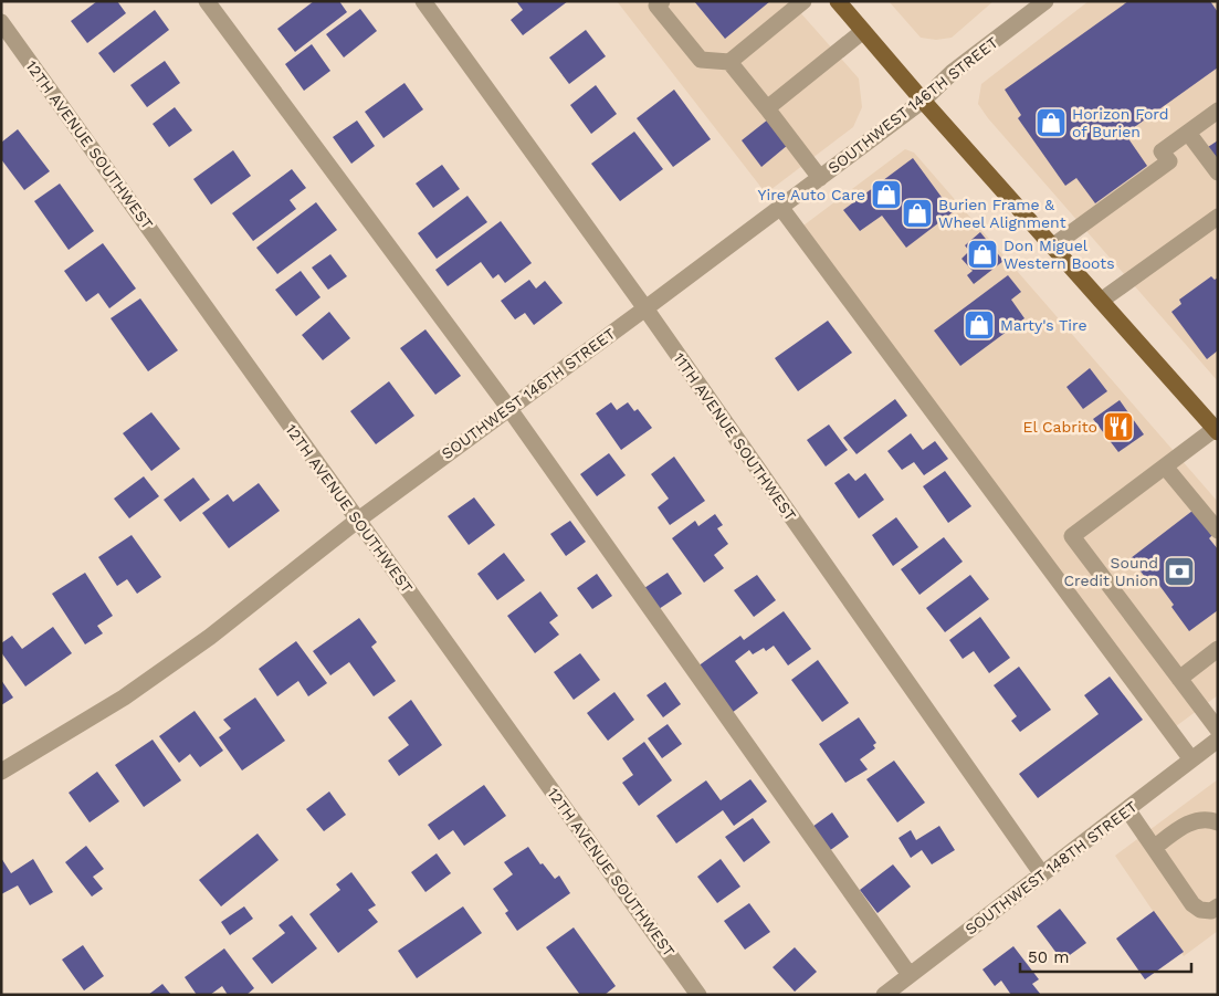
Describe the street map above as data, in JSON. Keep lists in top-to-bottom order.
{
  "streets": {
    "street": [
      "SOUTHWEST 146TH STREET",
      "12TH AVENUE SOUTHWEST",
      "11TH AVENUE SOUTHWEST",
      "SOUTHWEST 148TH STREET"
    ]
  },
  "crossings": [
    ["SOUTHWEST 146TH STREET", "12TH AVENUE SOUTHWEST"],
    ["SOUTHWEST 146TH STREET", "11TH AVENUE SOUTHWEST"],
    ["11TH AVENUE SOUTHWEST", "SOUTHWEST 148TH STREET"]
  ],
  "places": {
    "shop": [
      "Horizon Ford of Burien",
      "Yire Auto Care",
      "Burien Frame & Wheel Alignment",
      "Don Miguel Western Boots",
      "Marty's Tire"
    ],
    "restaurant": ["El Cabrito"],
    "bank": ["Sound Credit Union"]
  },
  "scale_bar": "50 m"
}
